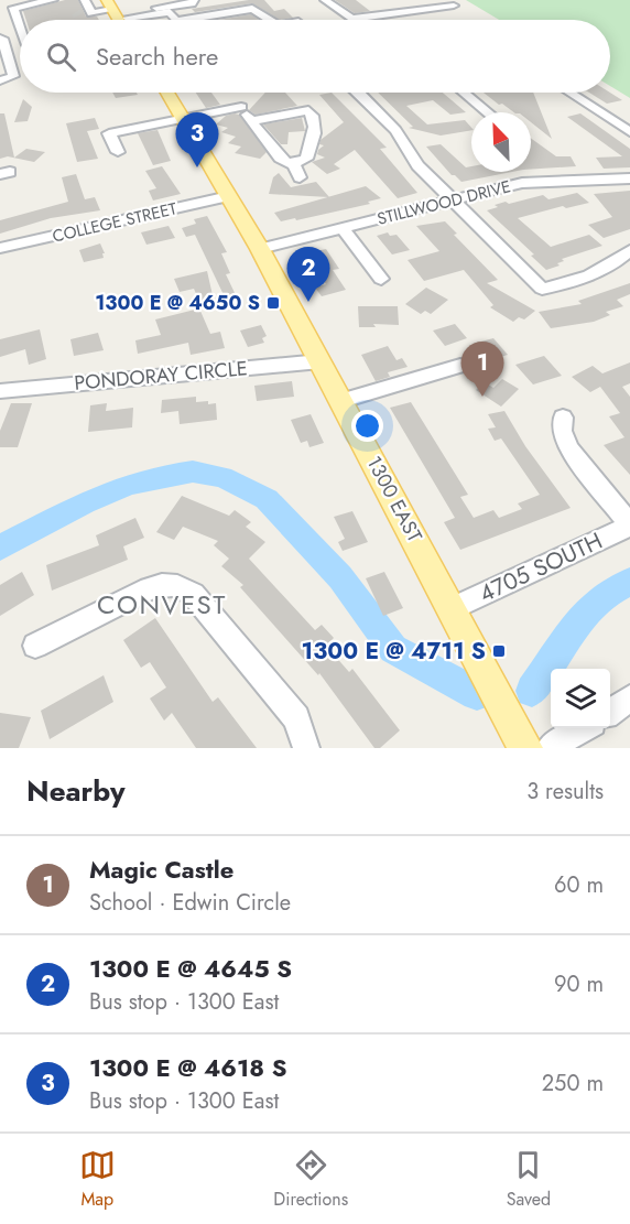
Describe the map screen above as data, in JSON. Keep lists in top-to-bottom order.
{
  "streets": {
    "main road": ["1300 EAST"],
    "street": [
      "STILLWOOD DRIVE",
      "COLLEGE STREET",
      "PONDORAY CIRCLE",
      "4705 SOUTH"
    ]
  },
  "crossings": [
    ["STILLWOOD DRIVE", "1300 EAST"],
    ["COLLEGE STREET", "1300 EAST"],
    ["PONDORAY CIRCLE", "1300 EAST"],
    ["1300 EAST", "4705 SOUTH"]
  ],
  "districts": ["CONVEST"],
  "places": {
    "transit": ["1300 E @ 4650 S", "1300 E @ 4711 S"]
  },
  "north": "top left",
  "page": {
    "search": "Search here",
    "pins": ["3", "2", "1"],
    "heading": ["Nearby", "3 results"],
    "list": [
      {
        "mark": "1",
        "name": "Magic Castle",
        "note": "School · Edwin Circle",
        "value": "60 m"
      },
      {
        "mark": "2",
        "name": "1300 E @ 4645 S",
        "note": "Bus stop · 1300 East",
        "value": "90 m"
      },
      {
        "mark": "3",
        "name": "1300 E @ 4618 S",
        "note": "Bus stop · 1300 East",
        "value": "250 m"
      }
    ],
    "nav": ["Map", "Directions", "Saved"]
  }
}
